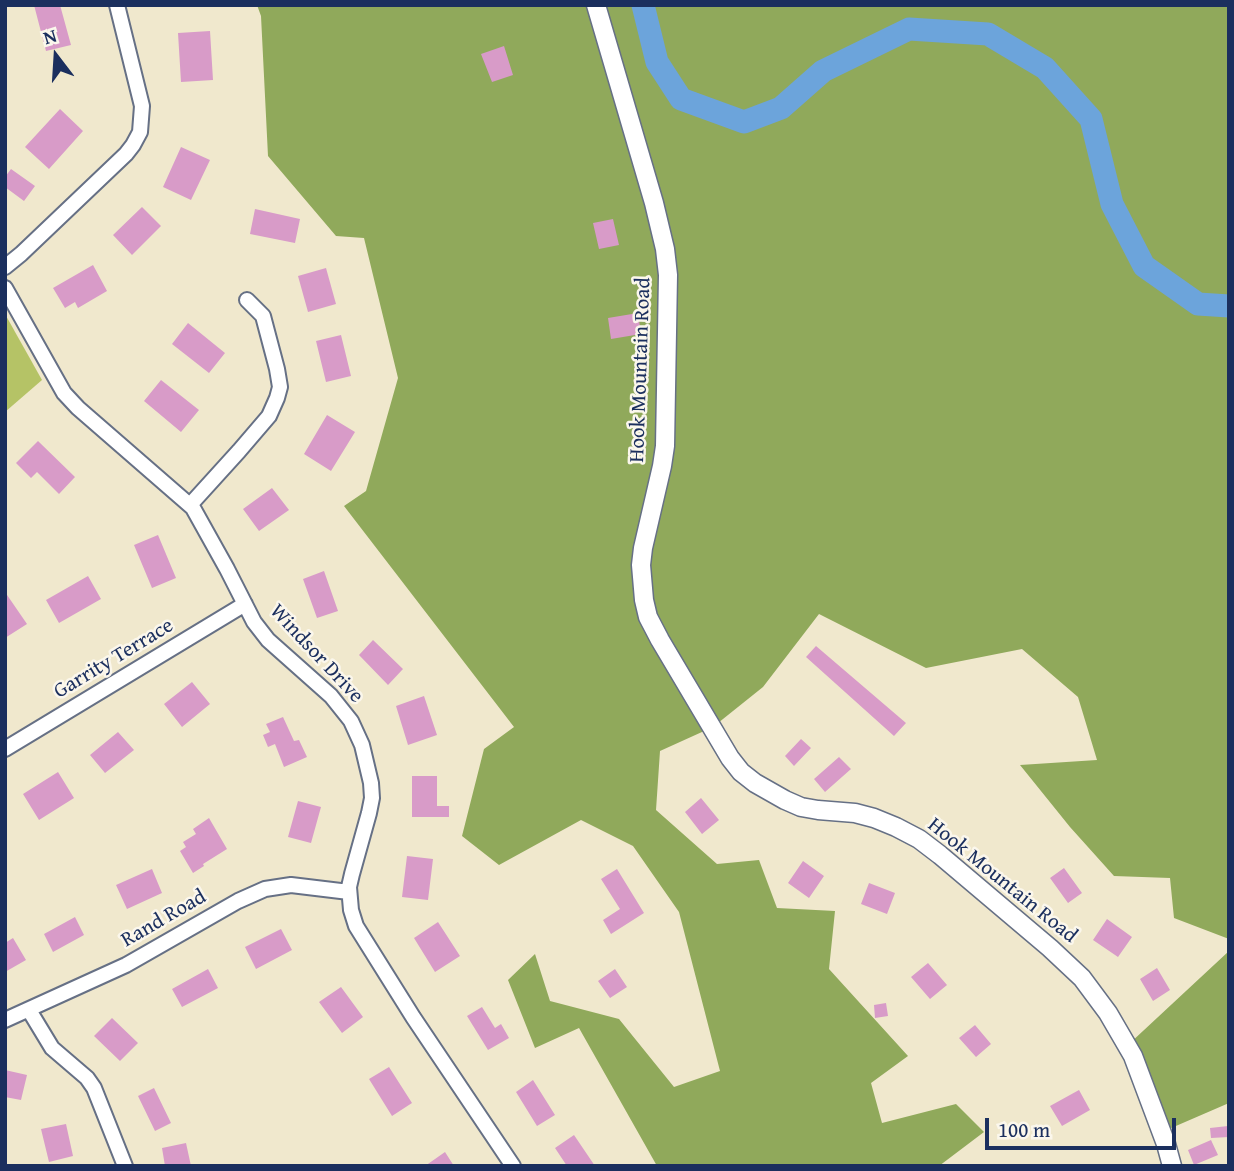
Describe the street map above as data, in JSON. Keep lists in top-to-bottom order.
{
  "streets": {
    "street": [
      "Hook Mountain Road",
      "Windsor Drive",
      "Garrity Terrace",
      "Rand Road"
    ]
  },
  "crossings": [
    ["Windsor Drive", "Garrity Terrace"],
    ["Windsor Drive", "Rand Road"]
  ],
  "scale_bar": "100 m",
  "north": "top"
}
